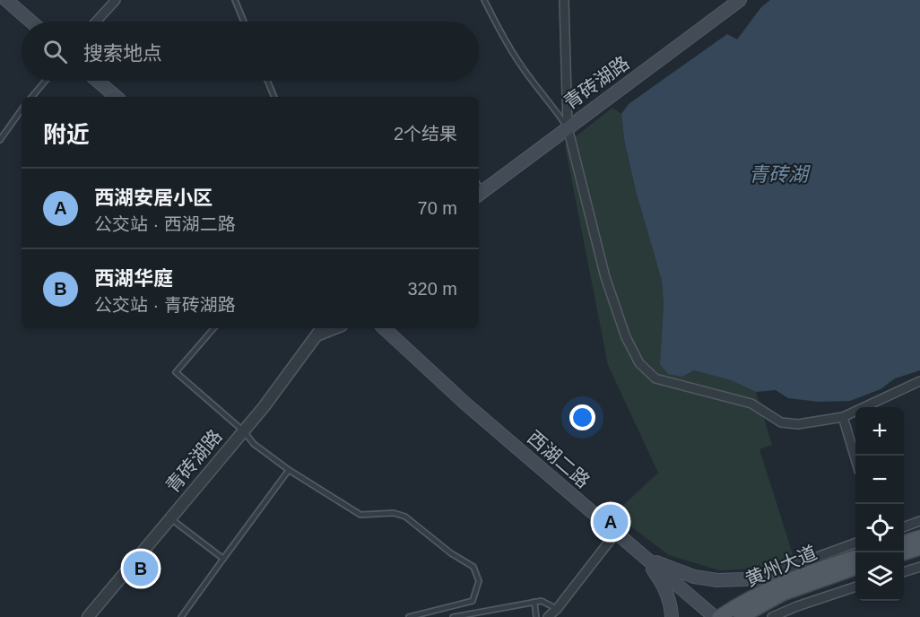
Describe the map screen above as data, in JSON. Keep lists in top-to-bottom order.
{
  "streets": {
    "main road": ["青砖湖路", "西湖二路", "黄州大道"]
  },
  "water": ["青砖湖"],
  "page": {
    "search": "搜索地点",
    "heading": ["附近", "2个结果"],
    "list": [
      {
        "mark": "A",
        "name": "西湖安居小区",
        "note": "公交站 · 西湖二路",
        "value": "70 m"
      },
      {
        "mark": "B",
        "name": "西湖华庭",
        "note": "公交站 · 青砖湖路",
        "value": "320 m"
      }
    ],
    "map_buttons": ["+", "−"],
    "pins": ["A", "B"]
  }
}
